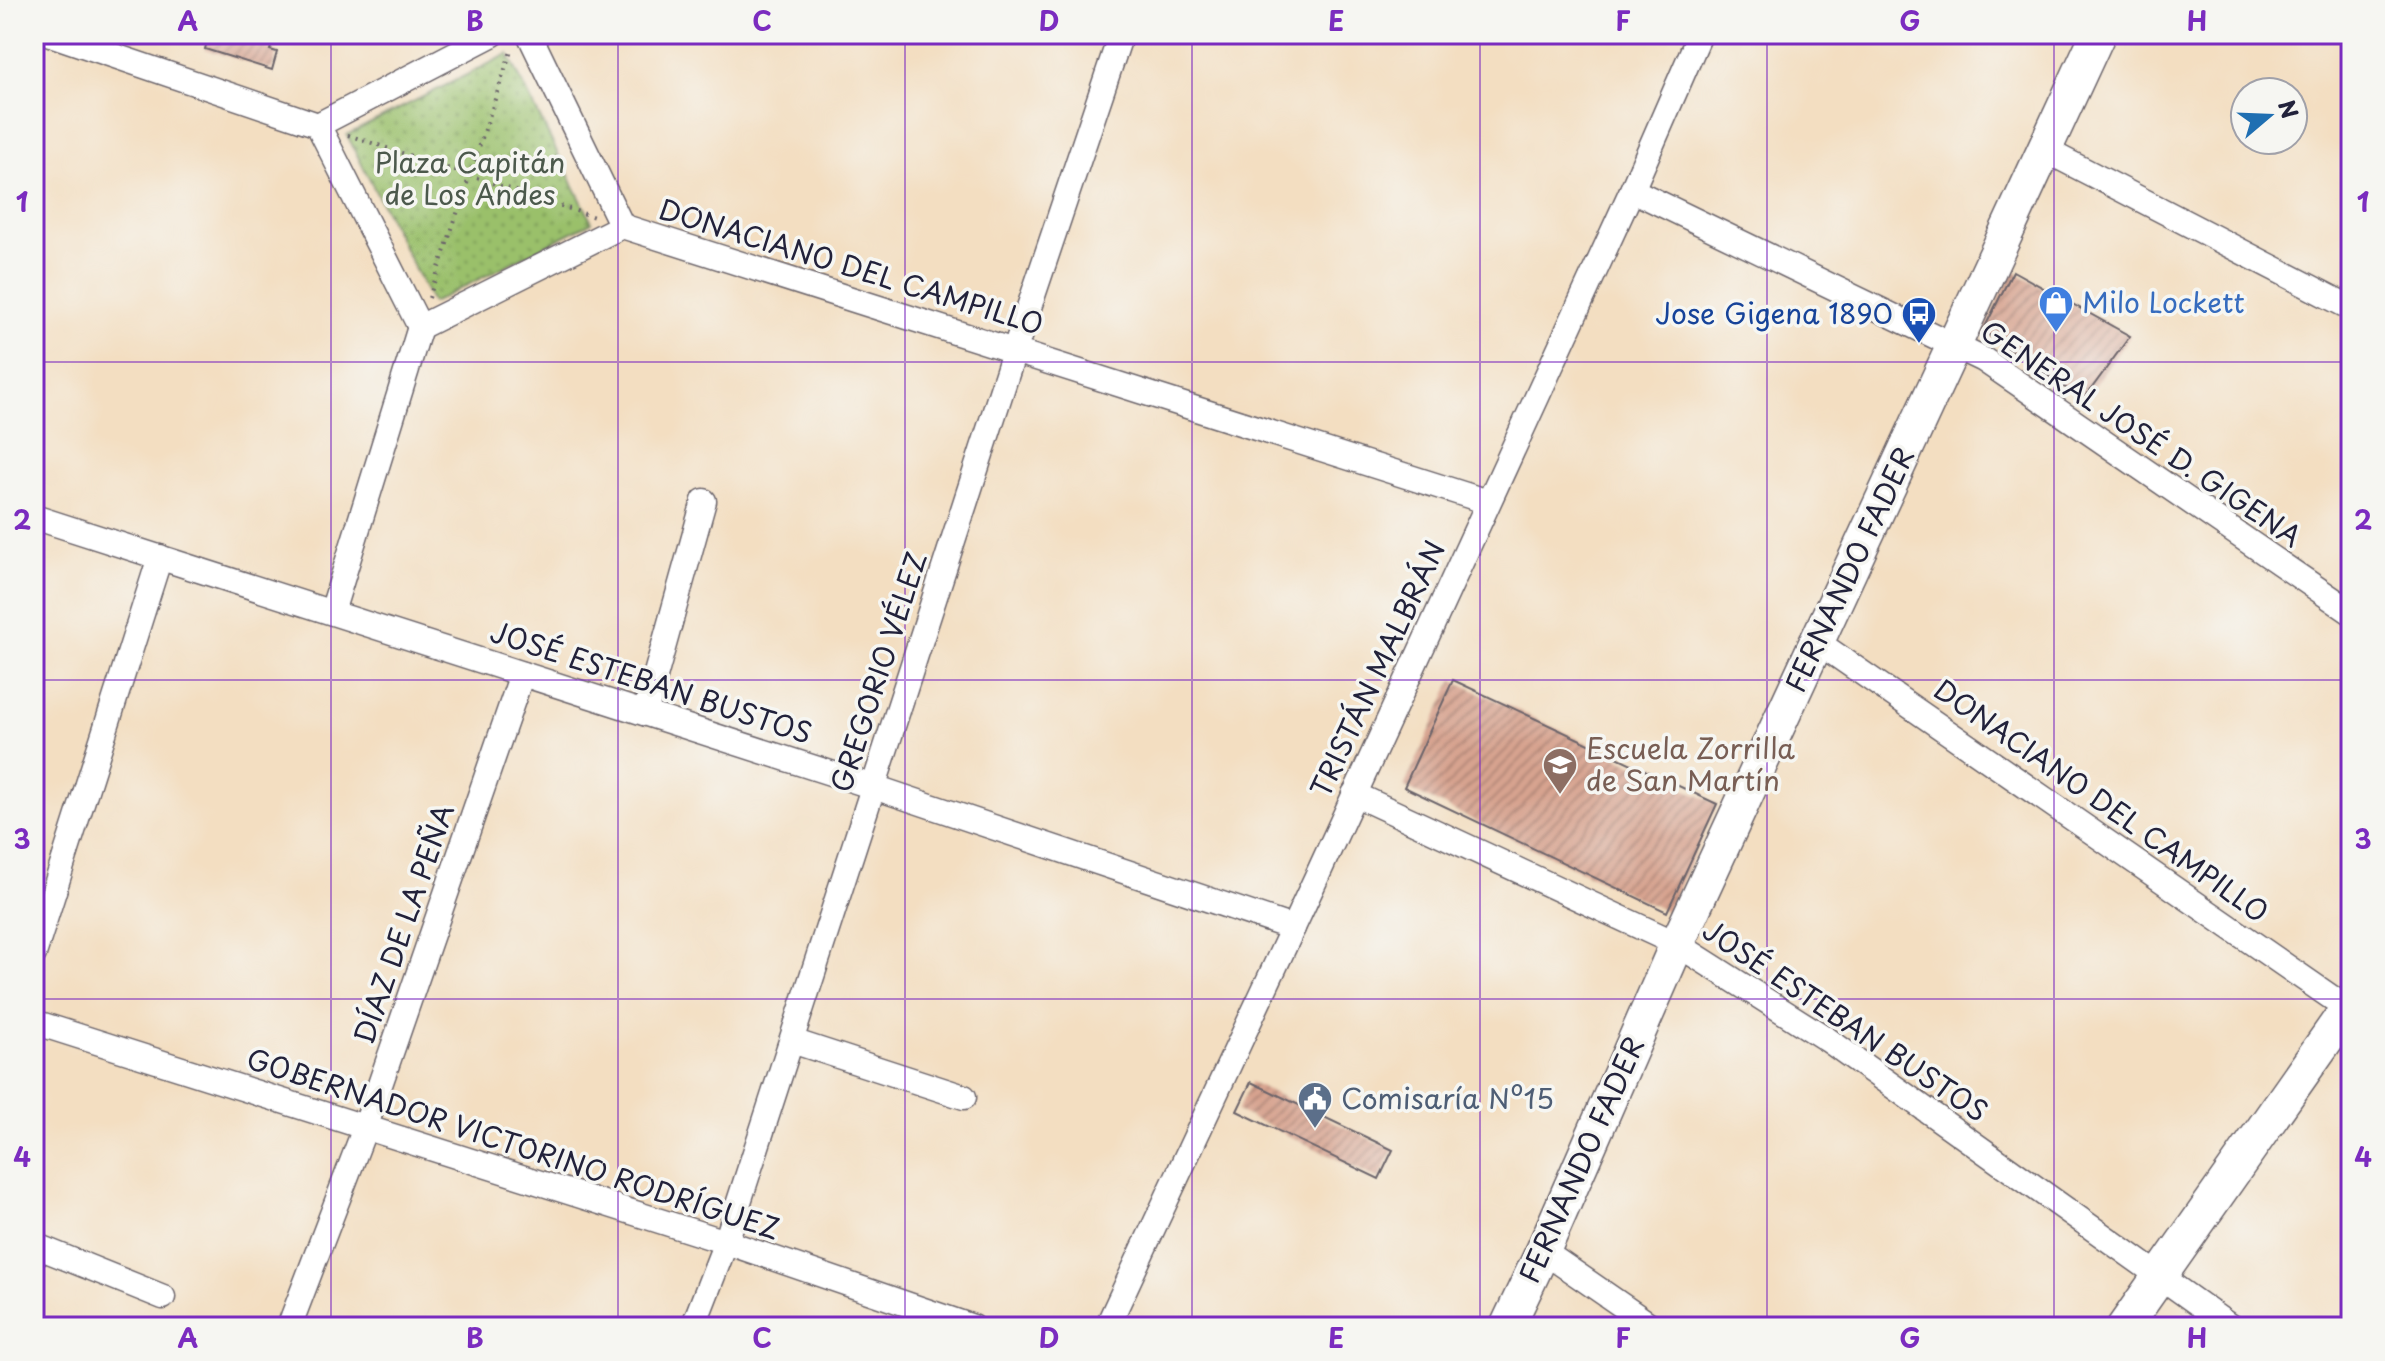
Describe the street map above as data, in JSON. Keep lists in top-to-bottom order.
{
  "streets": {
    "main road": ["FERNANDO FADER"],
    "street": [
      "DONACIANO DEL CAMPILLO",
      "GENERAL JOSÉ D. GIGENA",
      "TRISTÁN MALBRÁN",
      "GREGORIO VÉLEZ",
      "JOSÉ ESTEBAN BUSTOS",
      "DÍAZ DE LA PEÑA",
      "GOBERNADOR VICTORINO RODRÍGUEZ"
    ]
  },
  "crossings": [
    ["DONACIANO DEL CAMPILLO", "FERNANDO FADER"],
    ["DONACIANO DEL CAMPILLO", "TRISTÁN MALBRÁN"],
    ["DONACIANO DEL CAMPILLO", "GREGORIO VÉLEZ"],
    ["GENERAL JOSÉ D. GIGENA", "FERNANDO FADER"],
    ["GENERAL JOSÉ D. GIGENA", "TRISTÁN MALBRÁN"],
    ["FERNANDO FADER", "JOSÉ ESTEBAN BUSTOS"],
    ["TRISTÁN MALBRÁN", "JOSÉ ESTEBAN BUSTOS"],
    ["GREGORIO VÉLEZ", "JOSÉ ESTEBAN BUSTOS"],
    ["GREGORIO VÉLEZ", "GOBERNADOR VICTORINO RODRÍGUEZ"],
    ["JOSÉ ESTEBAN BUSTOS", "DÍAZ DE LA PEÑA"],
    ["DÍAZ DE LA PEÑA", "GOBERNADOR VICTORINO RODRÍGUEZ"]
  ],
  "parks": ["Plaza Capitán de Los Andes"],
  "places": {
    "shop": ["Milo Lockett"],
    "bus stop": ["Jose Gigena 1890"],
    "school or university": ["Escuela Zorrilla de San Martín"],
    "public building": ["Comisaría Nº15"]
  },
  "north": "right",
  "grid": {
    "columns": [
      "A",
      "B",
      "C",
      "D",
      "E",
      "F",
      "G",
      "H"
    ],
    "rows": [
      "1",
      "2",
      "3",
      "4"
    ]
  }
}
